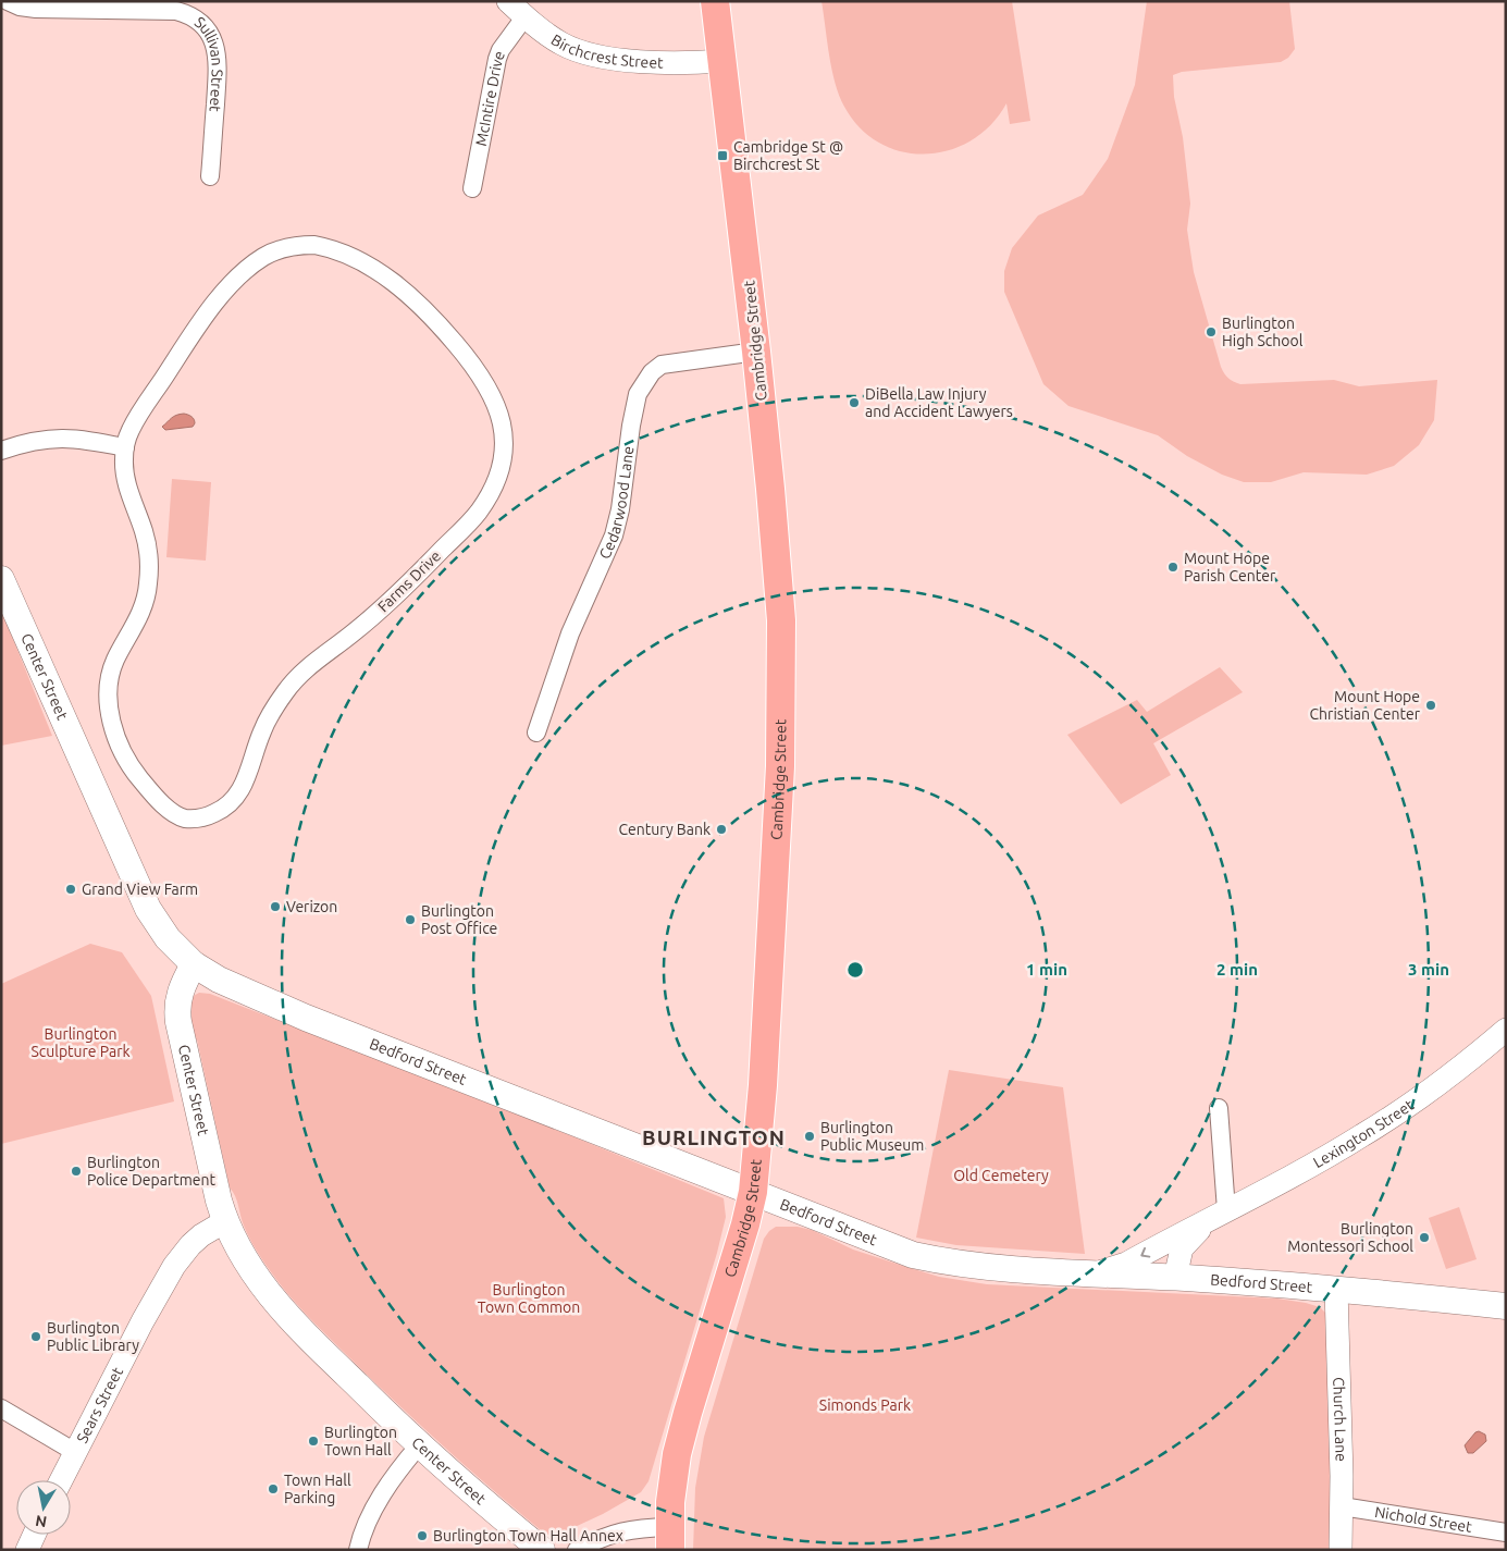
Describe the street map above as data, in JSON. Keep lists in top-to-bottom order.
{
  "streets": {
    "main road": ["Cambridge Street", "Center Street", "Bedford Street"],
    "street": [
      "Birchcrest Street",
      "Sullivan Street",
      "McIntire Drive",
      "Cedarwood Lane",
      "Farms Drive",
      "Lexington Street",
      "Sears Street",
      "Church Lane",
      "Nichold Street"
    ]
  },
  "crossings": [
    ["Birchcrest Street", "McIntire Drive"],
    ["Birchcrest Street", "Cambridge Street"],
    ["Cambridge Street", "Cedarwood Lane"],
    ["Cambridge Street", "Bedford Street"],
    ["Center Street", "Bedford Street"],
    ["Center Street", "Sears Street"],
    ["Bedford Street", "Lexington Street"],
    ["Bedford Street", "Church Lane"],
    ["Church Lane", "Nichold Street"]
  ],
  "districts": ["BURLINGTON"],
  "parks": [
    "Burlington Sculpture Park",
    "Old Cemetery",
    "Burlington Town Common",
    "Simonds Park"
  ],
  "places": {
    "transit": ["Cambridge St @ Birchcrest St"],
    "other": [
      "Burlington High School",
      "DiBella Law Injury and Accident Lawyers",
      "Mount Hope Parish Center",
      "Mount Hope Christian Center",
      "Century Bank",
      "Grand View Farm",
      "Verizon",
      "Burlington Post Office",
      "Burlington Public Museum",
      "Burlington Police Department",
      "Burlington Montessori School",
      "Burlington Public Library",
      "Burlington Town Hall",
      "Town Hall Parking",
      "Burlington Town Hall Annex"
    ]
  },
  "north": "bottom",
  "rings": ["1 min", "2 min", "3 min"]
}
